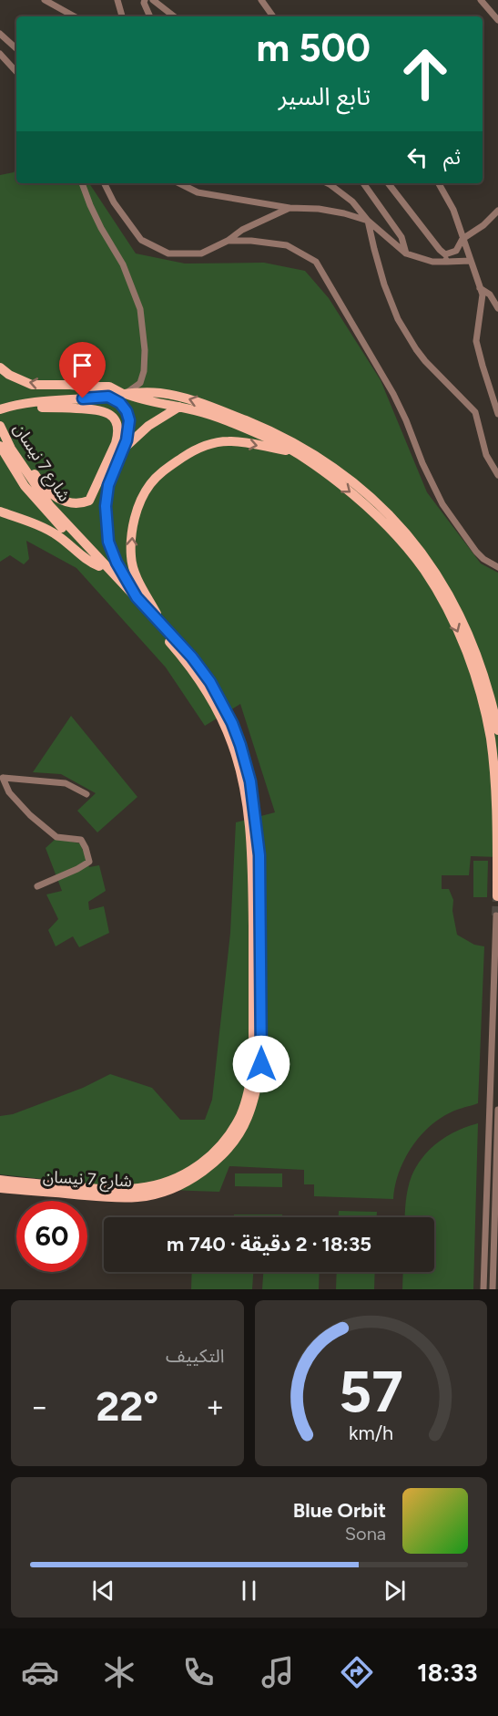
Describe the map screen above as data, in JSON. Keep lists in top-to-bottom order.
{
  "streets": {
    "main road": ["شارع 7 نيسان"]
  },
  "page": {
    "turn": ["500 m", "تابع السير"],
    "then": "ثم",
    "limit": "60",
    "trip": "18:35 · 2 دقيقة · 740 m",
    "tile": "التكييف",
    "heat": ["−", "22°", "+"],
    "song": ["Blue Orbit", "Sona"],
    "tabs": "18:33",
    "gauge": ["57", "km/h"]
  }
}
